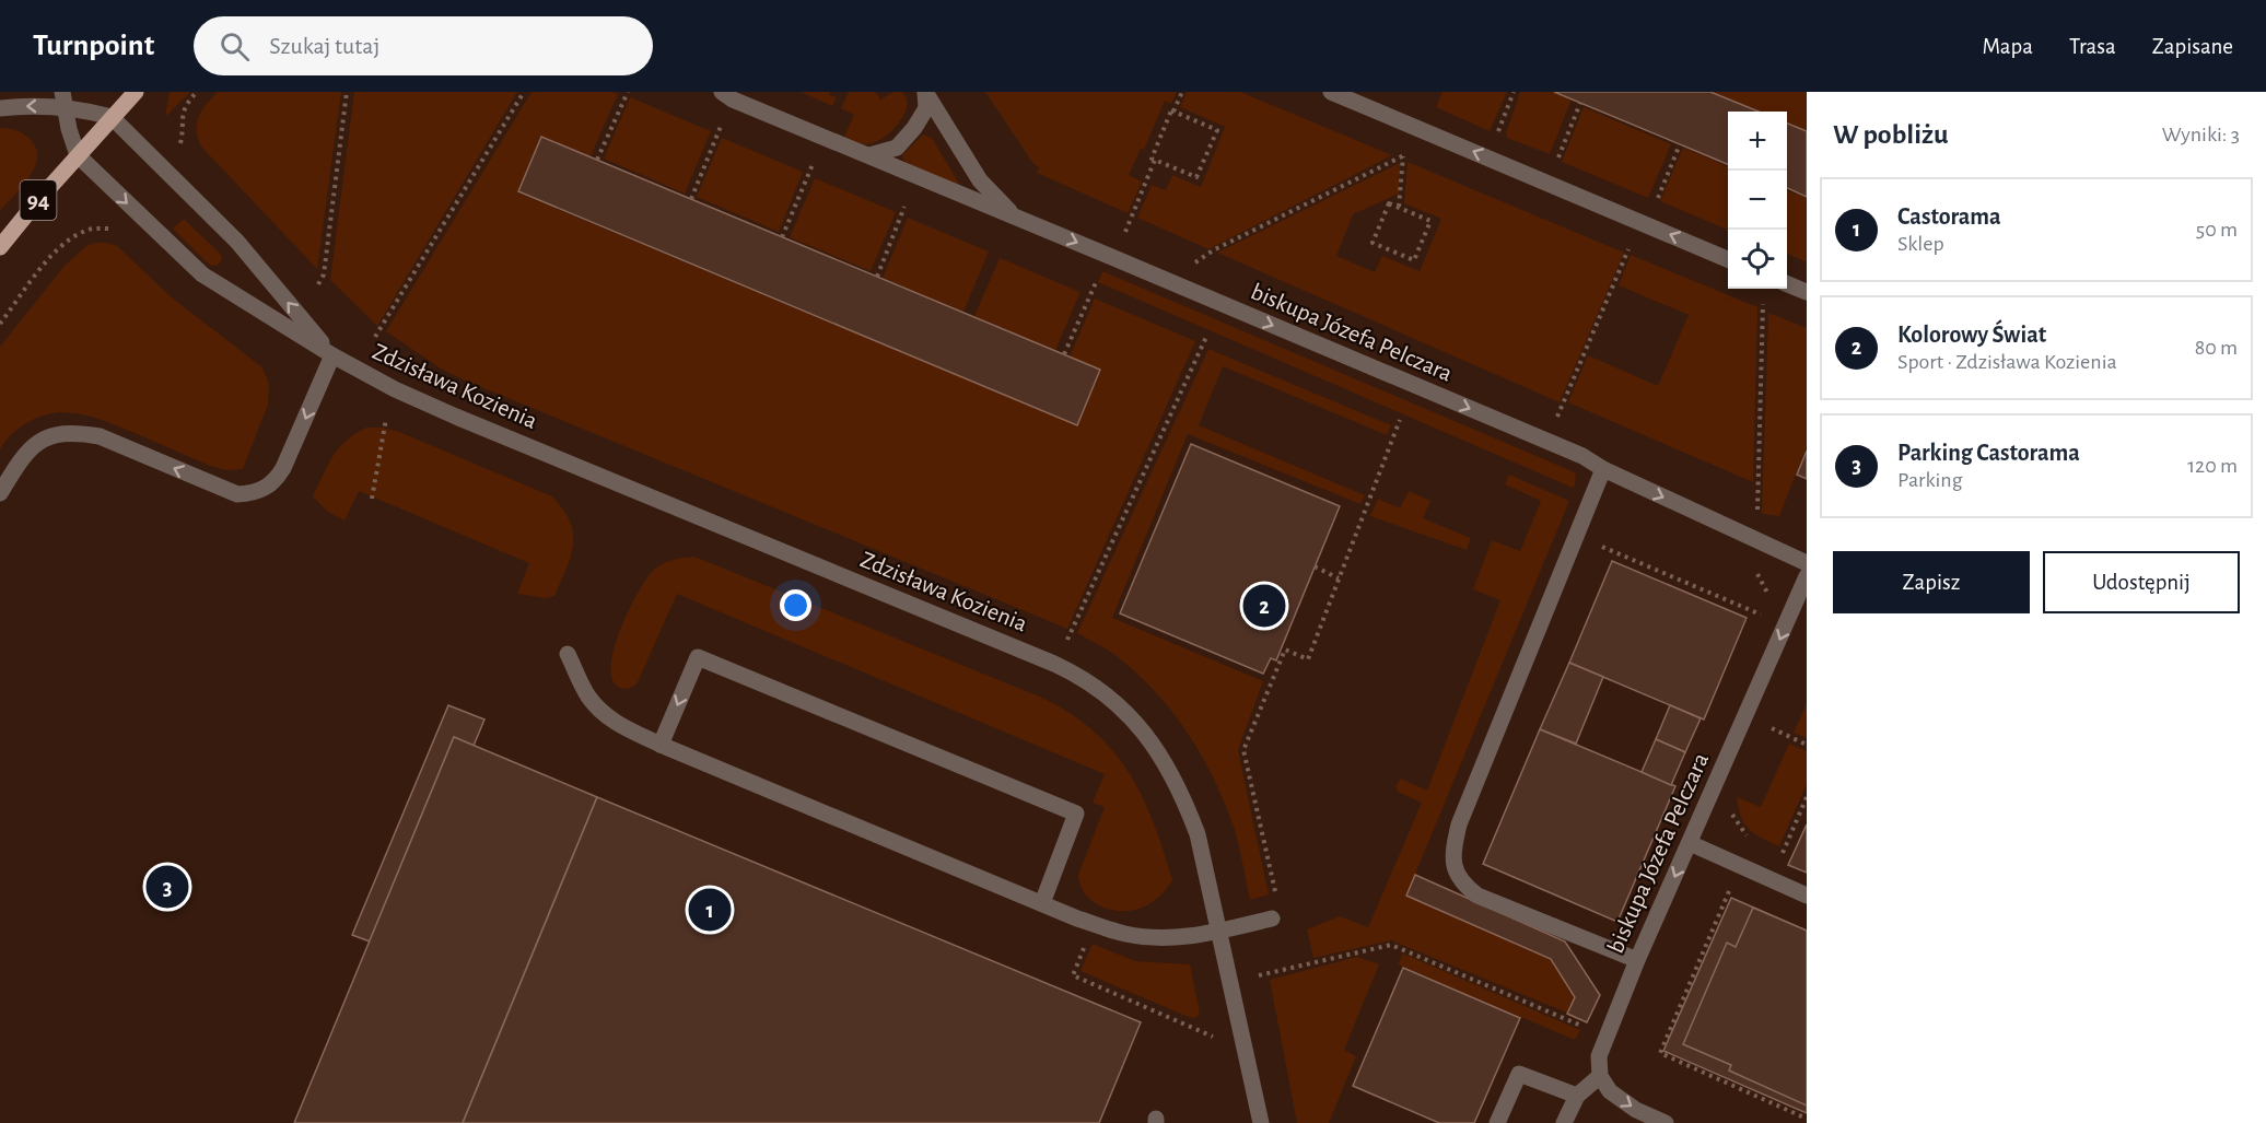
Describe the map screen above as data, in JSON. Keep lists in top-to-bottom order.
{
  "streets": {
    "main road": ["94"],
    "street": ["biskupa Józefa Pelczara", "Zdzisława Kozienia"]
  },
  "crossings": [
    ["94", "Zdzisława Kozienia"]
  ],
  "page": {
    "header": "Turnpoint",
    "search": "Szukaj tutaj",
    "nav": ["Mapa", "Trasa", "Zapisane"],
    "heading": ["W pobliżu", "Wyniki: 3"],
    "map_buttons": ["+", "−"],
    "list": [
      {
        "mark": "1",
        "name": "Castorama",
        "note": "Sklep",
        "value": "50 m"
      },
      {
        "mark": "2",
        "name": "Kolorowy Świat",
        "note": "Sport · Zdzisława Kozienia",
        "value": "80 m"
      },
      {
        "mark": "3",
        "name": "Parking Castorama",
        "note": "Parking",
        "value": "120 m"
      }
    ],
    "buttons": ["Zapisz", "Udostępnij"],
    "pins": ["2", "3", "1"]
  }
}
